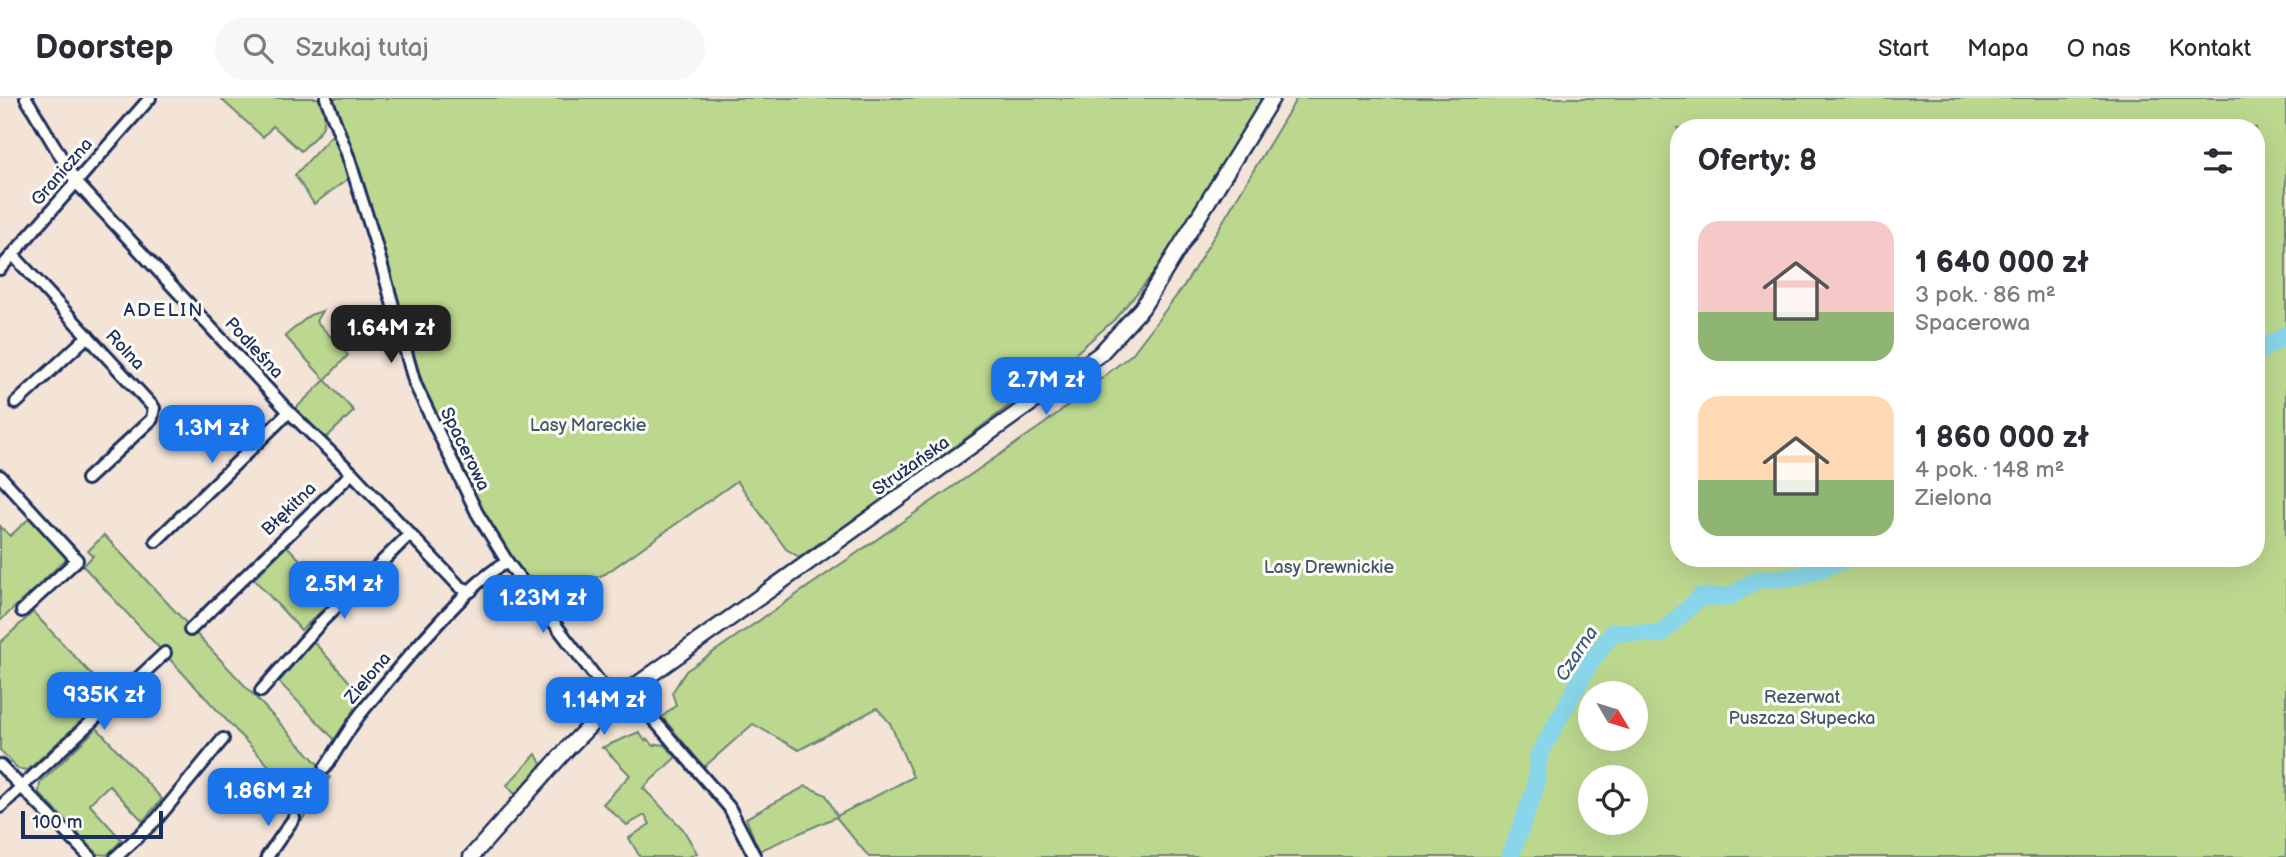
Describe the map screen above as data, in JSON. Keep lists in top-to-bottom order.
{
  "streets": {
    "main road": ["Strużańska"],
    "street": [
      "Graniczna",
      "Podleśna",
      "Rolna",
      "Spacerowa",
      "Błękitna",
      "Zielona"
    ]
  },
  "crossings": [
    ["Graniczna", "Podleśna"],
    ["Graniczna", "Rolna"],
    ["Podleśna", "Błękitna"],
    ["Podleśna", "Zielona"],
    ["Spacerowa", "Strużańska"],
    ["Spacerowa", "Zielona"]
  ],
  "districts": ["ADELIN"],
  "water": ["Czarna"],
  "parks": ["Lasy Mareckie", "Lasy Drewnickie", "Rezerwat Puszcza Słupecka"],
  "scale_bar": "100 m",
  "north": "bottom right",
  "page": {
    "header": "Doorstep",
    "search": "Szukaj tutaj",
    "nav": [
      "Start",
      "Mapa",
      "O nas",
      "Kontakt"
    ],
    "heading": "Oferty: 8",
    "list": [
      {
        "name": "1 640 000 zł",
        "note": "3 pok. · 86 m² · Spacerowa"
      },
      {
        "name": "1 860 000 zł",
        "note": "4 pok. · 148 m² · Zielona"
      }
    ],
    "price": [
      "1.64M zł",
      "2.7M zł",
      "1.3M zł",
      "2.5M zł",
      "1.23M zł",
      "935K zł",
      "1.14M zł",
      "1.86M zł"
    ],
    "scale": "100 m"
  }
}
